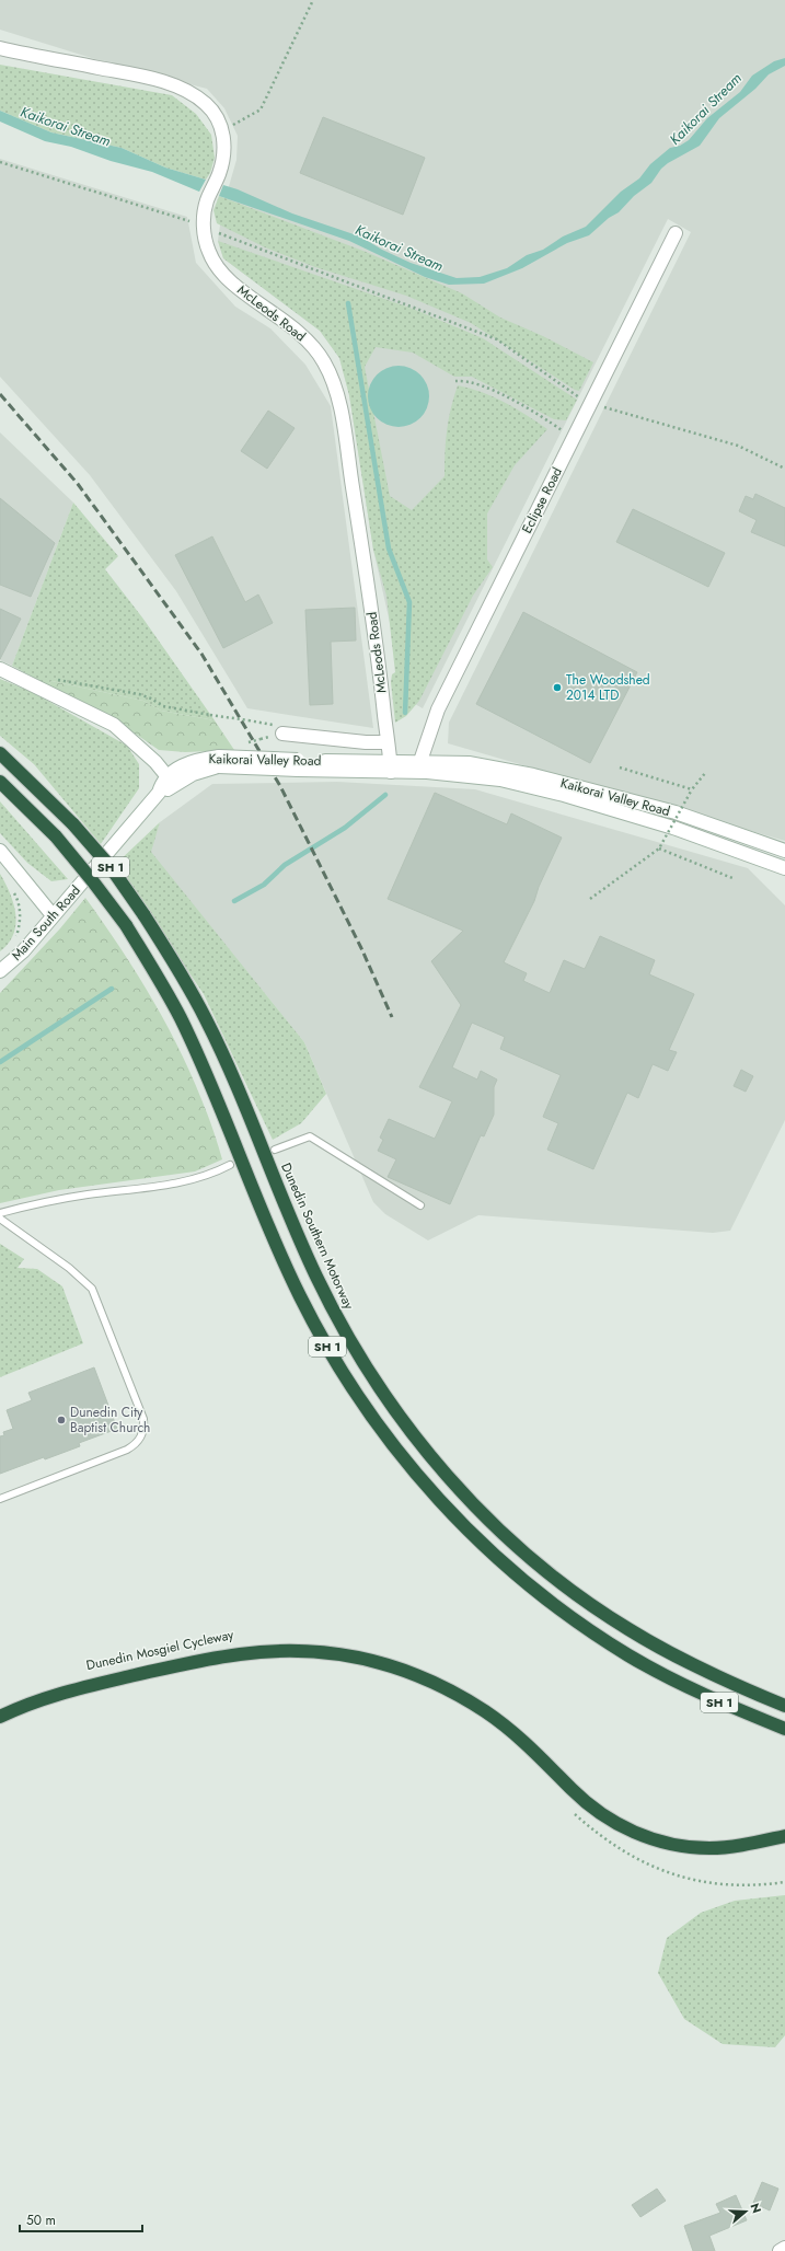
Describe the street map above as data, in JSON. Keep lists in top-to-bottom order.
{
  "streets": {
    "highway": ["SH 1", "Dunedin Southern Motorway"],
    "street": [
      "McLeods Road",
      "Eclipse Road",
      "Kaikorai Valley Road",
      "Main South Road"
    ]
  },
  "crossings": [
    ["McLeods Road", "Kaikorai Valley Road"],
    ["Eclipse Road", "Kaikorai Valley Road"],
    ["Kaikorai Valley Road", "Main South Road"]
  ],
  "water": ["Kaikorai Stream"],
  "places": ["The Woodshed 2014 LTD", "Dunedin City Baptist Church"],
  "scale_bar": "50 m",
  "north": "right"
}
